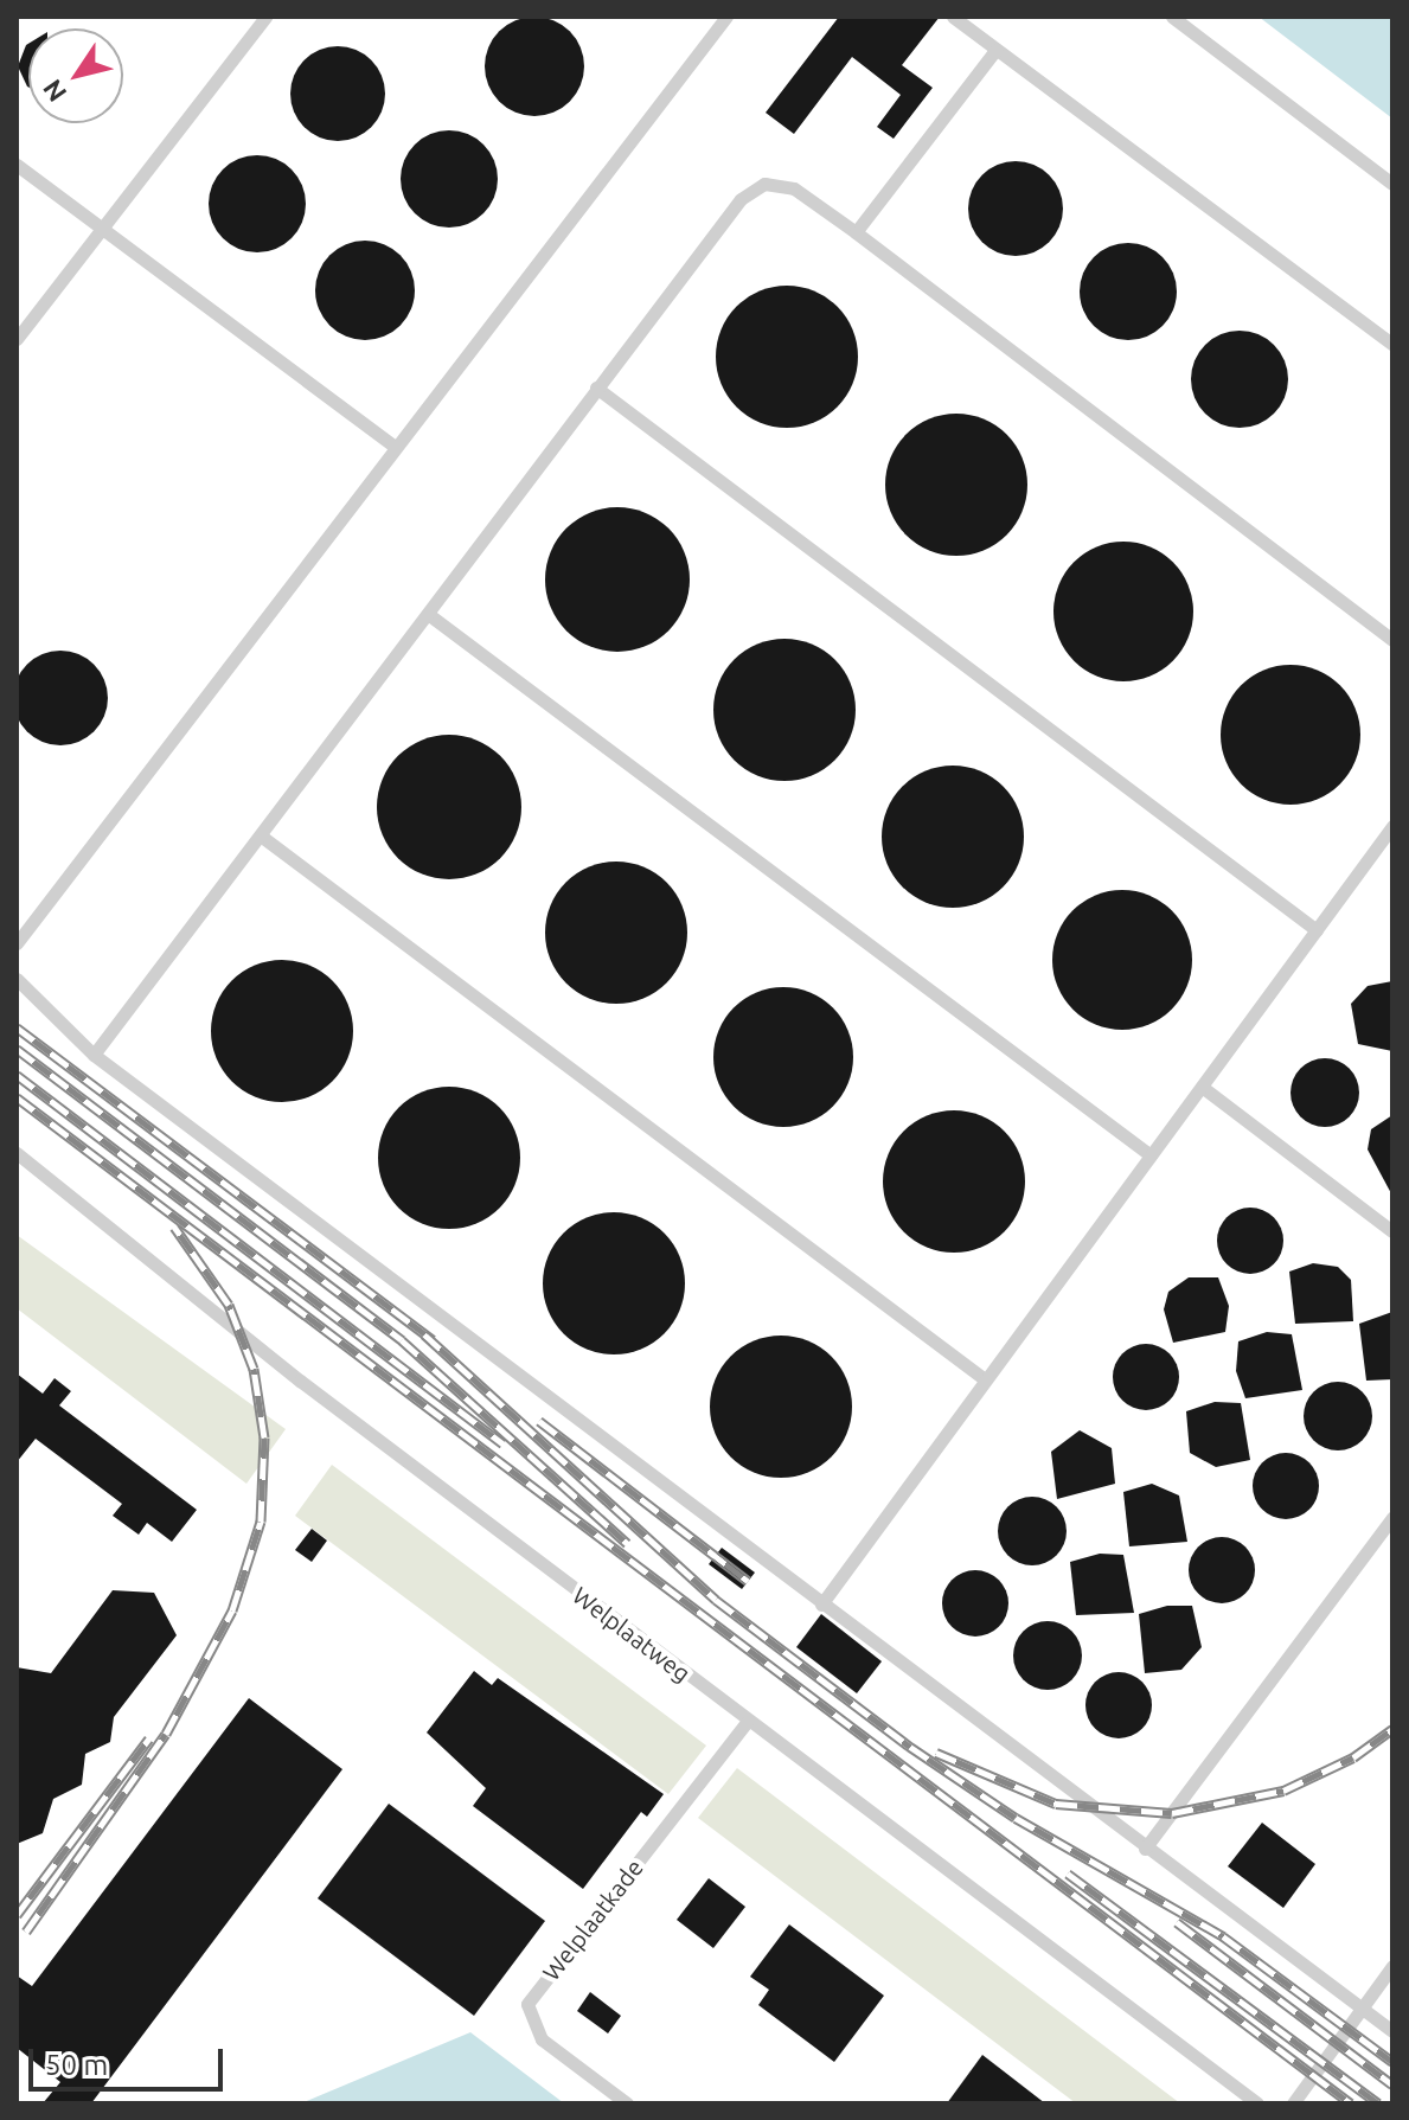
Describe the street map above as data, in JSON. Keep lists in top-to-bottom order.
{
  "streets": {
    "lane": ["Welplaatweg", "Welplaatkade"]
  },
  "crossings": [
    ["Welplaatweg", "Welplaatkade"]
  ],
  "scale_bar": "50 m",
  "north": "bottom left"
}
